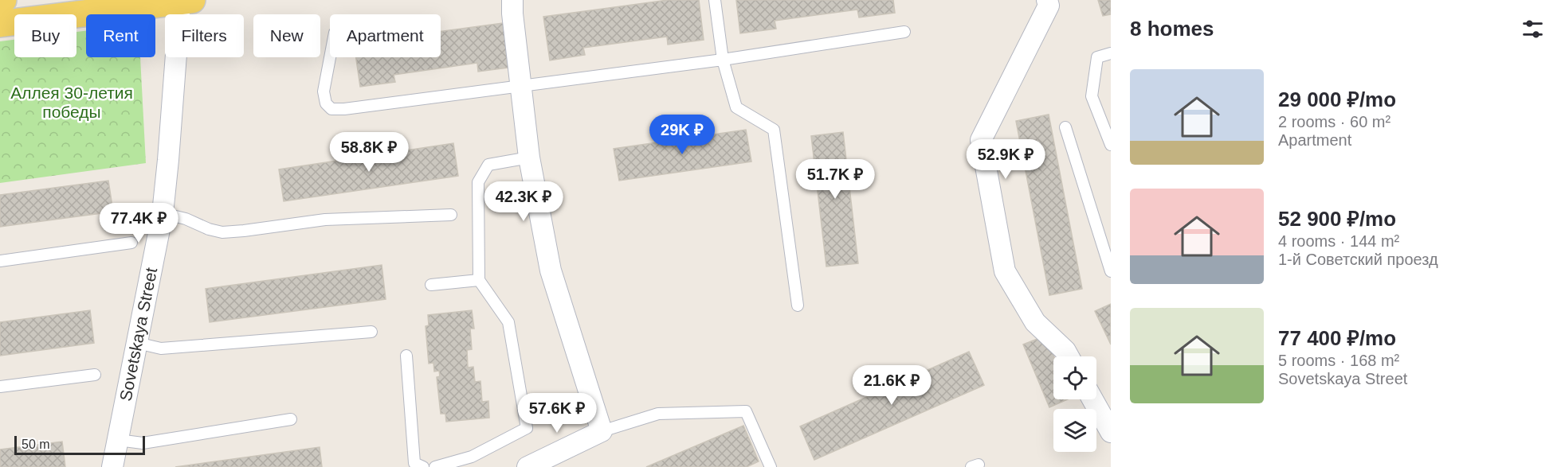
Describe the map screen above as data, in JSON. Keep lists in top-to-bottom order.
{
  "streets": {
    "street": ["Sovetskaya Street"]
  },
  "parks": ["Аллея 30-летия победы"],
  "scale_bar": "50 m",
  "page": {
    "heading": "8 homes",
    "chip": [
      "Buy",
      "Rent",
      "Filters",
      "New",
      "Apartment"
    ],
    "list": [
      {
        "name": "29 000 ₽/mo",
        "note": "2 rooms · 60 m² · Apartment"
      },
      {
        "name": "52 900 ₽/mo",
        "note": "4 rooms · 144 m² · 1-й Советский проезд"
      },
      {
        "name": "77 400 ₽/mo",
        "note": "5 rooms · 168 m² · Sovetskaya Street"
      }
    ],
    "price": [
      "29K ₽",
      "58.8K ₽",
      "52.9K ₽",
      "51.7K ₽",
      "42.3K ₽",
      "77.4K ₽",
      "21.6K ₽",
      "57.6K ₽"
    ],
    "scale": "50 m"
  }
}
